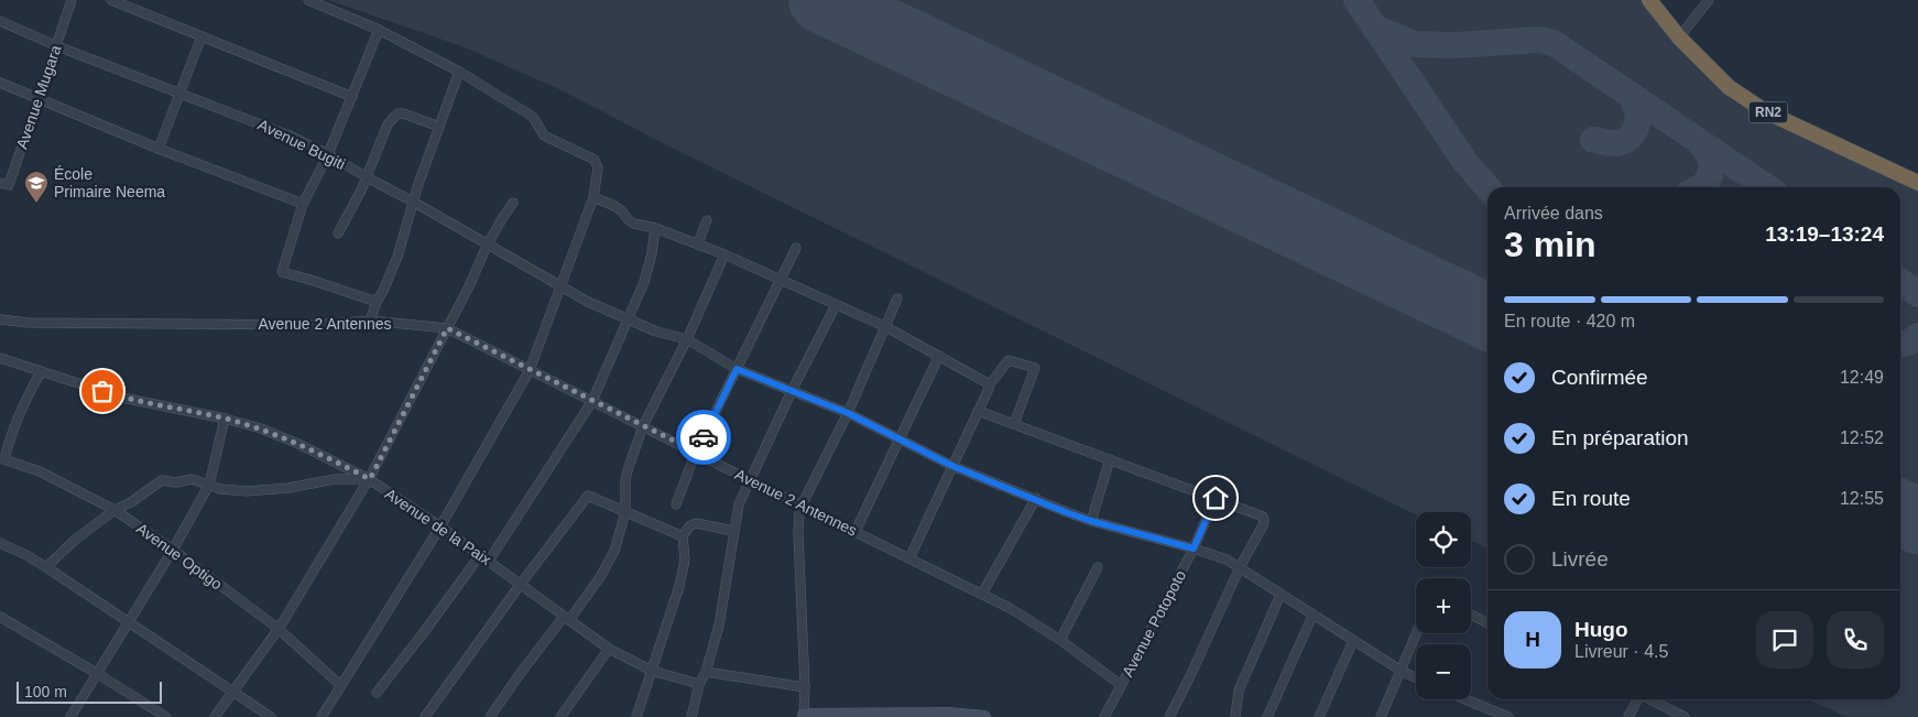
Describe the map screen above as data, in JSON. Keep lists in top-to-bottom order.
{
  "streets": {
    "highway": ["RN2"],
    "street": [
      "Avenue Mugara",
      "Avenue Bugiti",
      "Avenue 2 Antennes",
      "Avenue de la Paix",
      "Avenue Optigo",
      "Avenue Potopoto"
    ]
  },
  "crossings": [
    ["Avenue Mugara", "Avenue Bugiti"],
    ["Avenue Bugiti", "Avenue Potopoto"],
    ["Avenue 2 Antennes", "Avenue Potopoto"]
  ],
  "places": {
    "school or university": ["École Primaire Neema"]
  },
  "scale_bar": "100 m",
  "page": {
    "heading": ["3 min", "Arrivée dans", "13:19–13:24"],
    "panel": ["Hugo", "Livreur · 4.5"],
    "bar": "En route · 420 m",
    "list": [
      ["Confirmée", "12:49"],
      ["En préparation", "12:52"],
      ["En route", "12:55"],
      "Livrée"
    ],
    "map_buttons": ["+", "−"],
    "round": "H",
    "scale": "100 m"
  }
}
